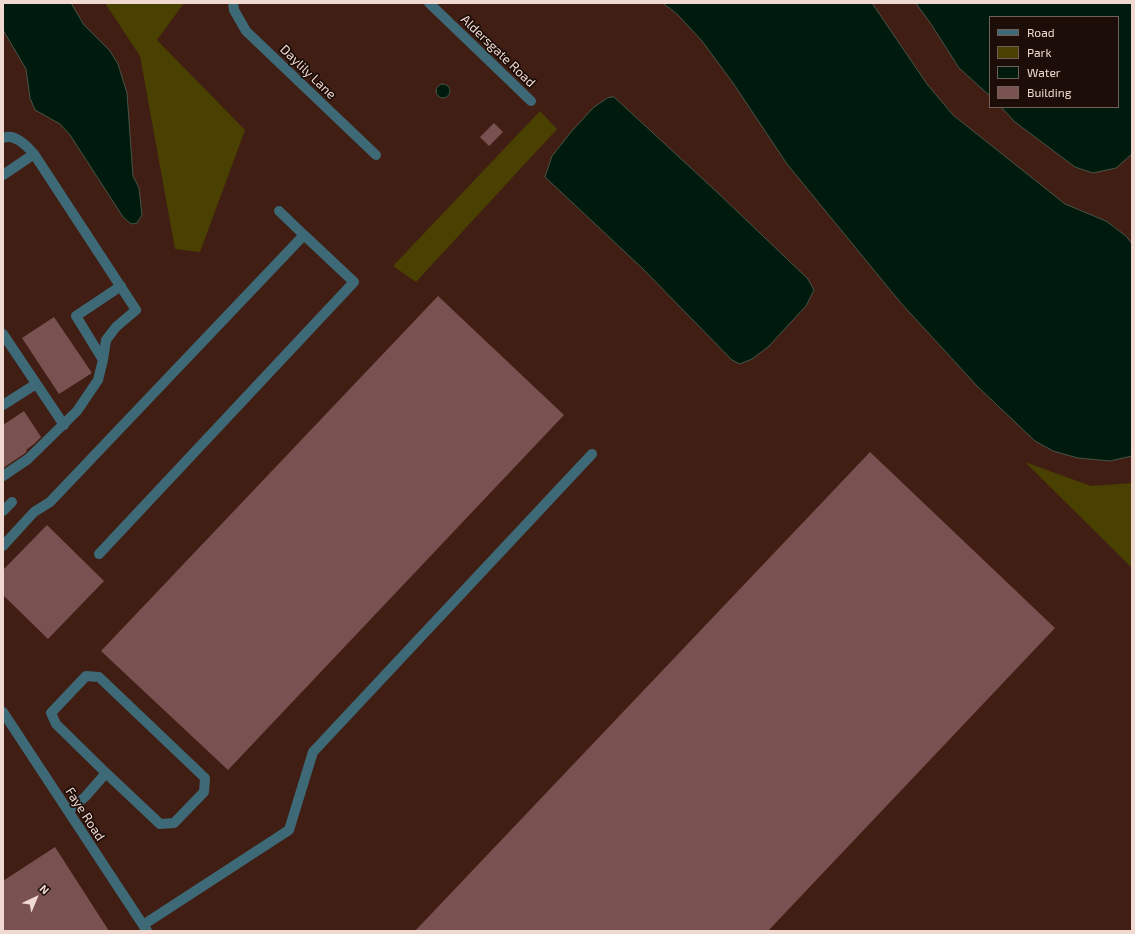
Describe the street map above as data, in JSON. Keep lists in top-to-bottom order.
{
  "streets": {
    "street": ["Aldersgate Road", "Daylily Lane", "Faye Road"]
  },
  "legend": [
    "Road",
    "Park",
    "Water",
    "Building"
  ],
  "north": "top right"
}
